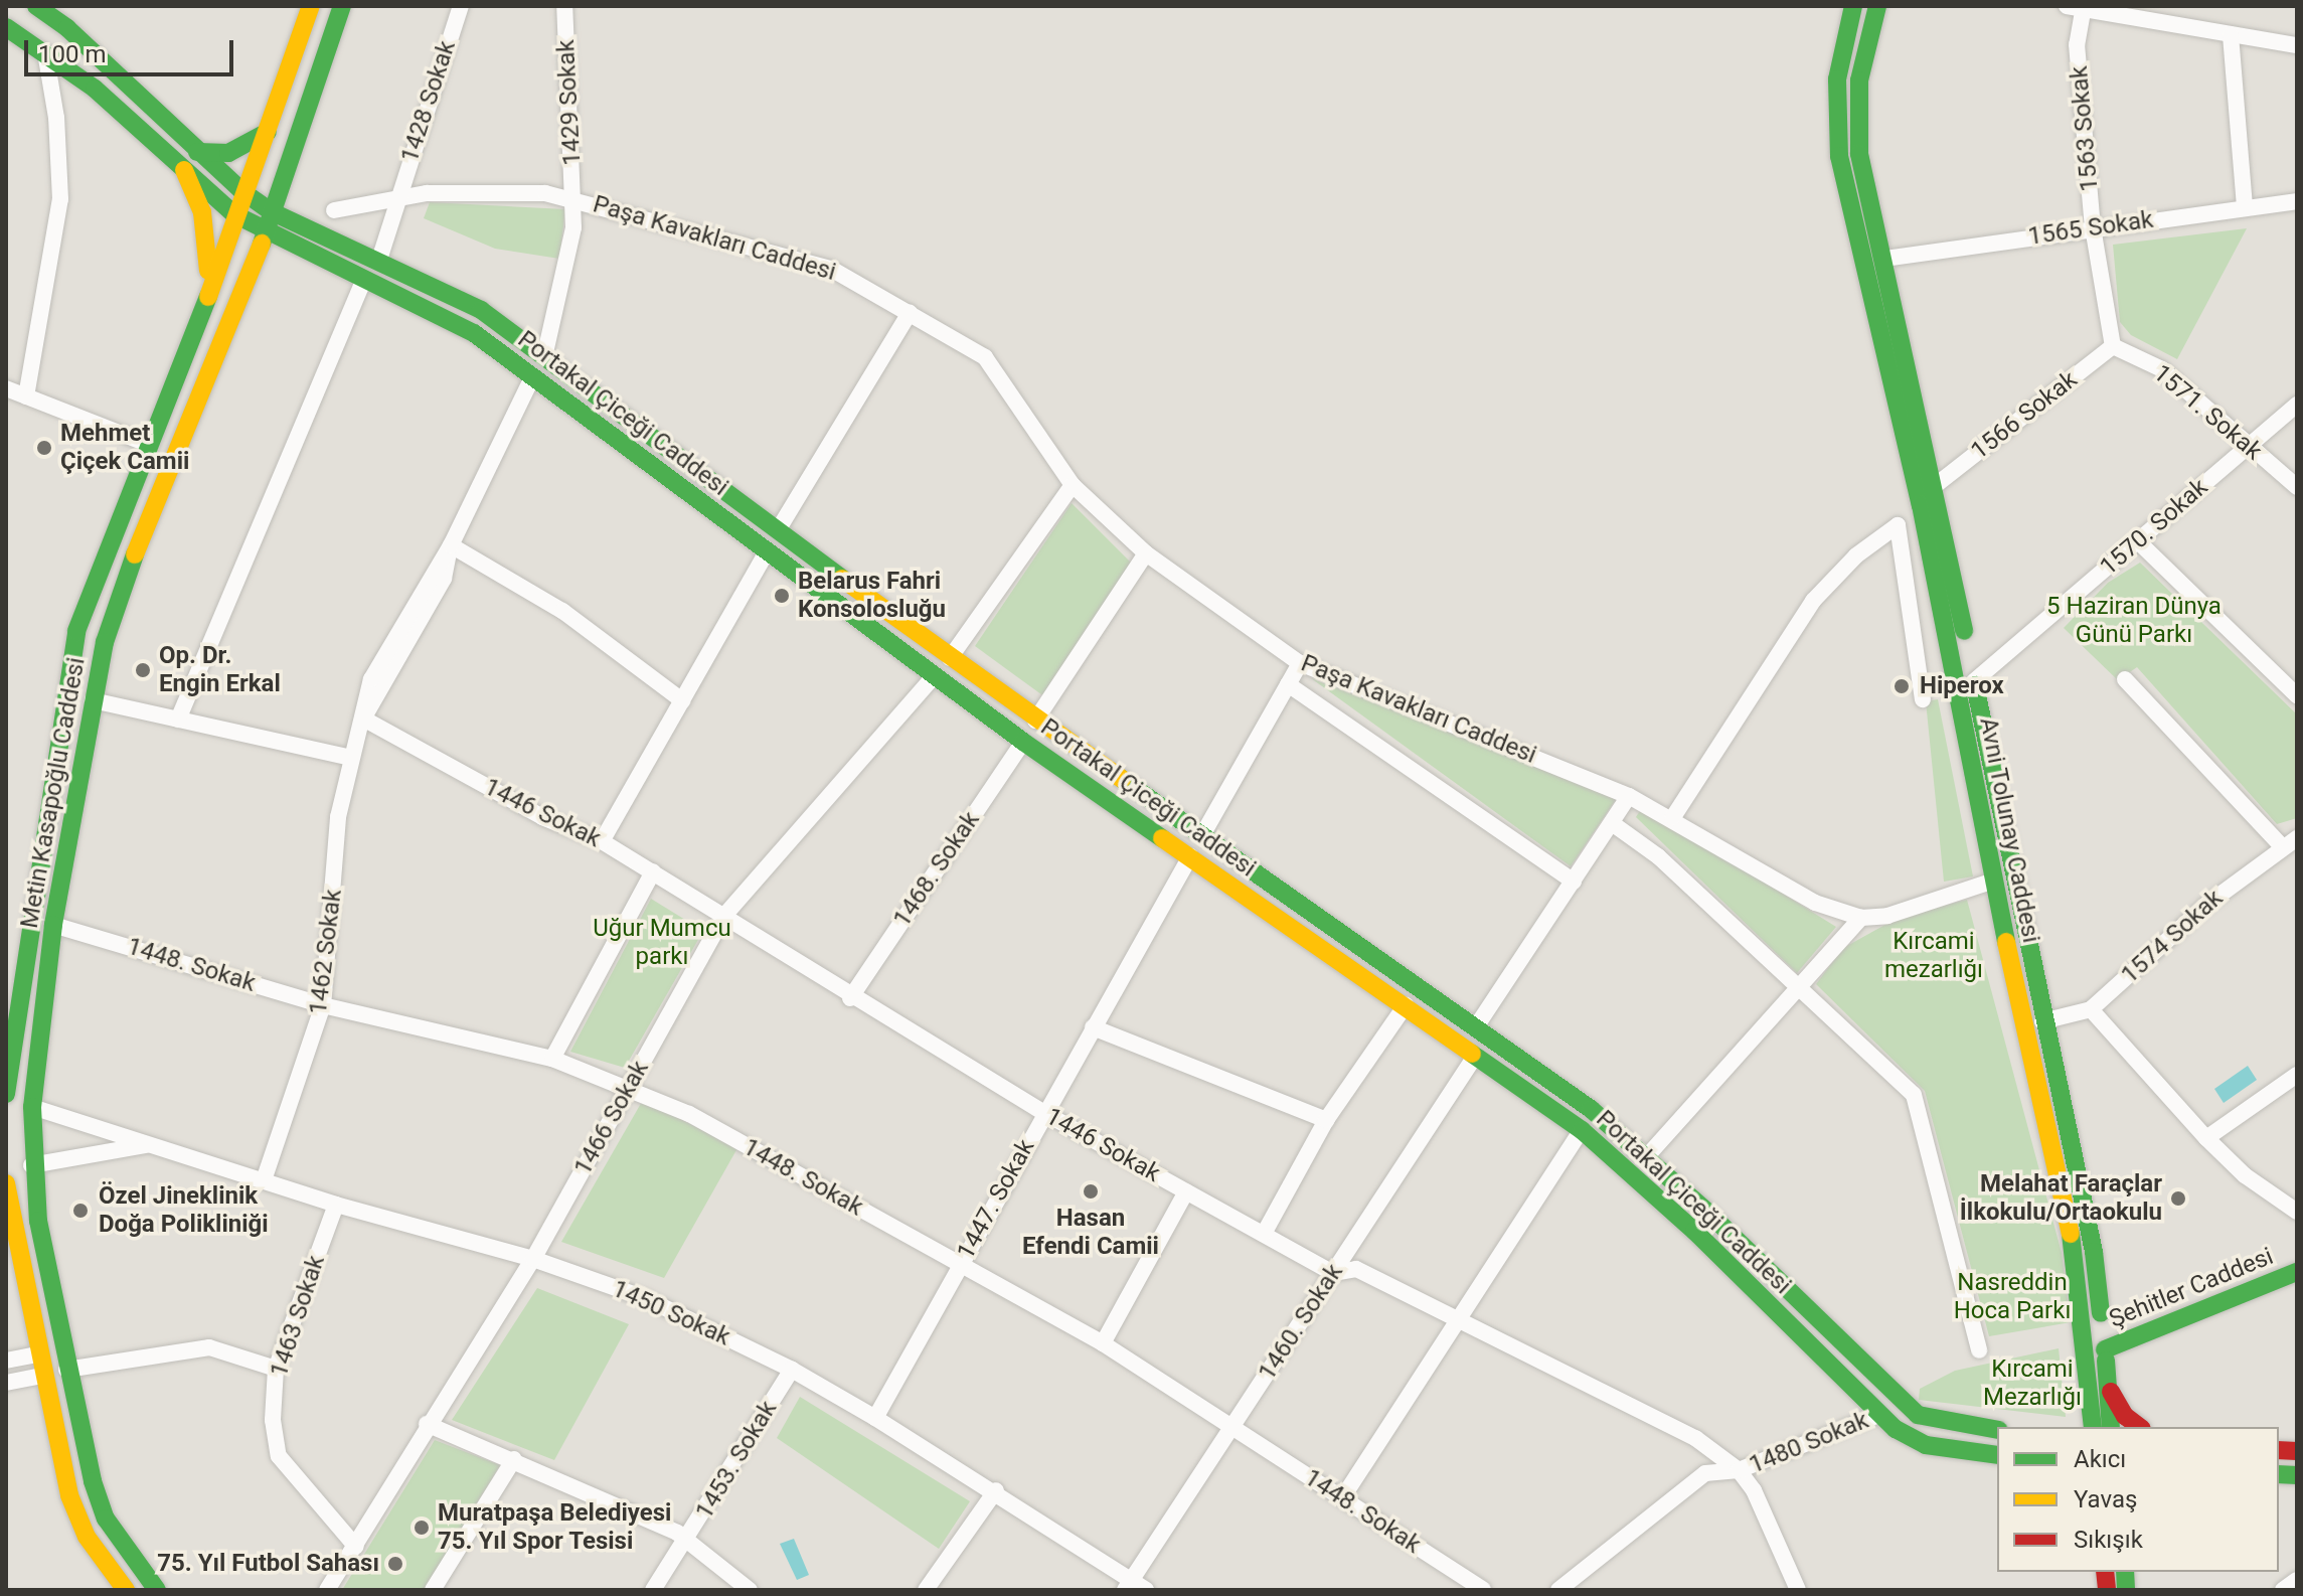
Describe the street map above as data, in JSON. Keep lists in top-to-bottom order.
{
  "streets": {
    "main road": [
      "Portakal Çiceği Caddesi",
      "Metin Kasapoğlu Caddesi",
      "Avni Tolunay Caddesi",
      "Şehitler Caddesi"
    ],
    "street": [
      "1428 Sokak",
      "1429 Sokak",
      "1563 Sokak",
      "1565 Sokak",
      "Paşa Kavakları Caddesi",
      "1571. Sokak",
      "1566 Sokak",
      "1570. Sokak",
      "1446 Sokak",
      "1468. Sokak",
      "1574 Sokak",
      "1462 Sokak",
      "1448. Sokak",
      "1466 Sokak",
      "1447. Sokak",
      "1450 Sokak",
      "1463 Sokak",
      "1460. Sokak",
      "1480 Sokak",
      "1453. Sokak"
    ]
  },
  "crossings": [
    ["1428 Sokak", "Paşa Kavakları Caddesi"],
    ["1428 Sokak", "Portakal Çiceği Caddesi"],
    ["1429 Sokak", "Paşa Kavakları Caddesi"],
    ["1429 Sokak", "Portakal Çiceği Caddesi"],
    ["1563 Sokak", "1565 Sokak"],
    ["1563 Sokak", "1571. Sokak"],
    ["1563 Sokak", "1566 Sokak"],
    ["1565 Sokak", "Avni Tolunay Caddesi"],
    ["Paşa Kavakları Caddesi", "Avni Tolunay Caddesi"],
    ["1571. Sokak", "1566 Sokak"],
    ["1571. Sokak", "1570. Sokak"],
    ["Portakal Çiceği Caddesi", "Metin Kasapoğlu Caddesi"],
    ["Portakal Çiceği Caddesi", "1468. Sokak"],
    ["Portakal Çiceği Caddesi", "1462 Sokak"],
    ["Portakal Çiceği Caddesi", "1466 Sokak"],
    ["Portakal Çiceği Caddesi", "1447. Sokak"],
    ["Portakal Çiceği Caddesi", "1460. Sokak"],
    ["Portakal Çiceği Caddesi", "1480 Sokak"],
    ["1566 Sokak", "Avni Tolunay Caddesi"],
    ["1570. Sokak", "Avni Tolunay Caddesi"],
    ["Metin Kasapoğlu Caddesi", "1448. Sokak"],
    ["Metin Kasapoğlu Caddesi", "1450 Sokak"],
    ["1446 Sokak", "1468. Sokak"],
    ["1446 Sokak", "1462 Sokak"],
    ["1446 Sokak", "1466 Sokak"],
    ["1446 Sokak", "1447. Sokak"],
    ["1446 Sokak", "1460. Sokak"],
    ["1446 Sokak", "1480 Sokak"],
    ["Avni Tolunay Caddesi", "1574 Sokak"],
    ["Avni Tolunay Caddesi", "Şehitler Caddesi"],
    ["1462 Sokak", "1448. Sokak"],
    ["1462 Sokak", "1450 Sokak"],
    ["1448. Sokak", "1466 Sokak"],
    ["1448. Sokak", "1447. Sokak"],
    ["1448. Sokak", "1460. Sokak"],
    ["1466 Sokak", "1450 Sokak"],
    ["1466 Sokak", "1463 Sokak"],
    ["1447. Sokak", "1450 Sokak"],
    ["1450 Sokak", "1463 Sokak"],
    ["1450 Sokak", "1460. Sokak"],
    ["1450 Sokak", "1453. Sokak"]
  ],
  "parks": [
    "5 Haziran Dünya Günü Parkı",
    "Uğur Mumcu parkı",
    "Kırcami mezarlığı",
    "Nasreddin Hoca Parkı",
    "Kırcami Mezarlığı"
  ],
  "places": [
    "Mehmet Çiçek Camii",
    "Belarus Fahri Konsolosluğu",
    "Op. Dr. Engin Erkal",
    "Hiperox",
    "Hasan Efendi Camii",
    "Melahat Faraçlar İlkokulu/Ortaokulu",
    "Özel Jineklinik Doğa Polikliniği",
    "Muratpaşa Belediyesi 75. Yıl Spor Tesisi",
    "75. Yıl Futbol Sahası"
  ],
  "legend": ["Akıcı", "Yavaş", "Sıkışık"],
  "scale_bar": "100 m"
}
